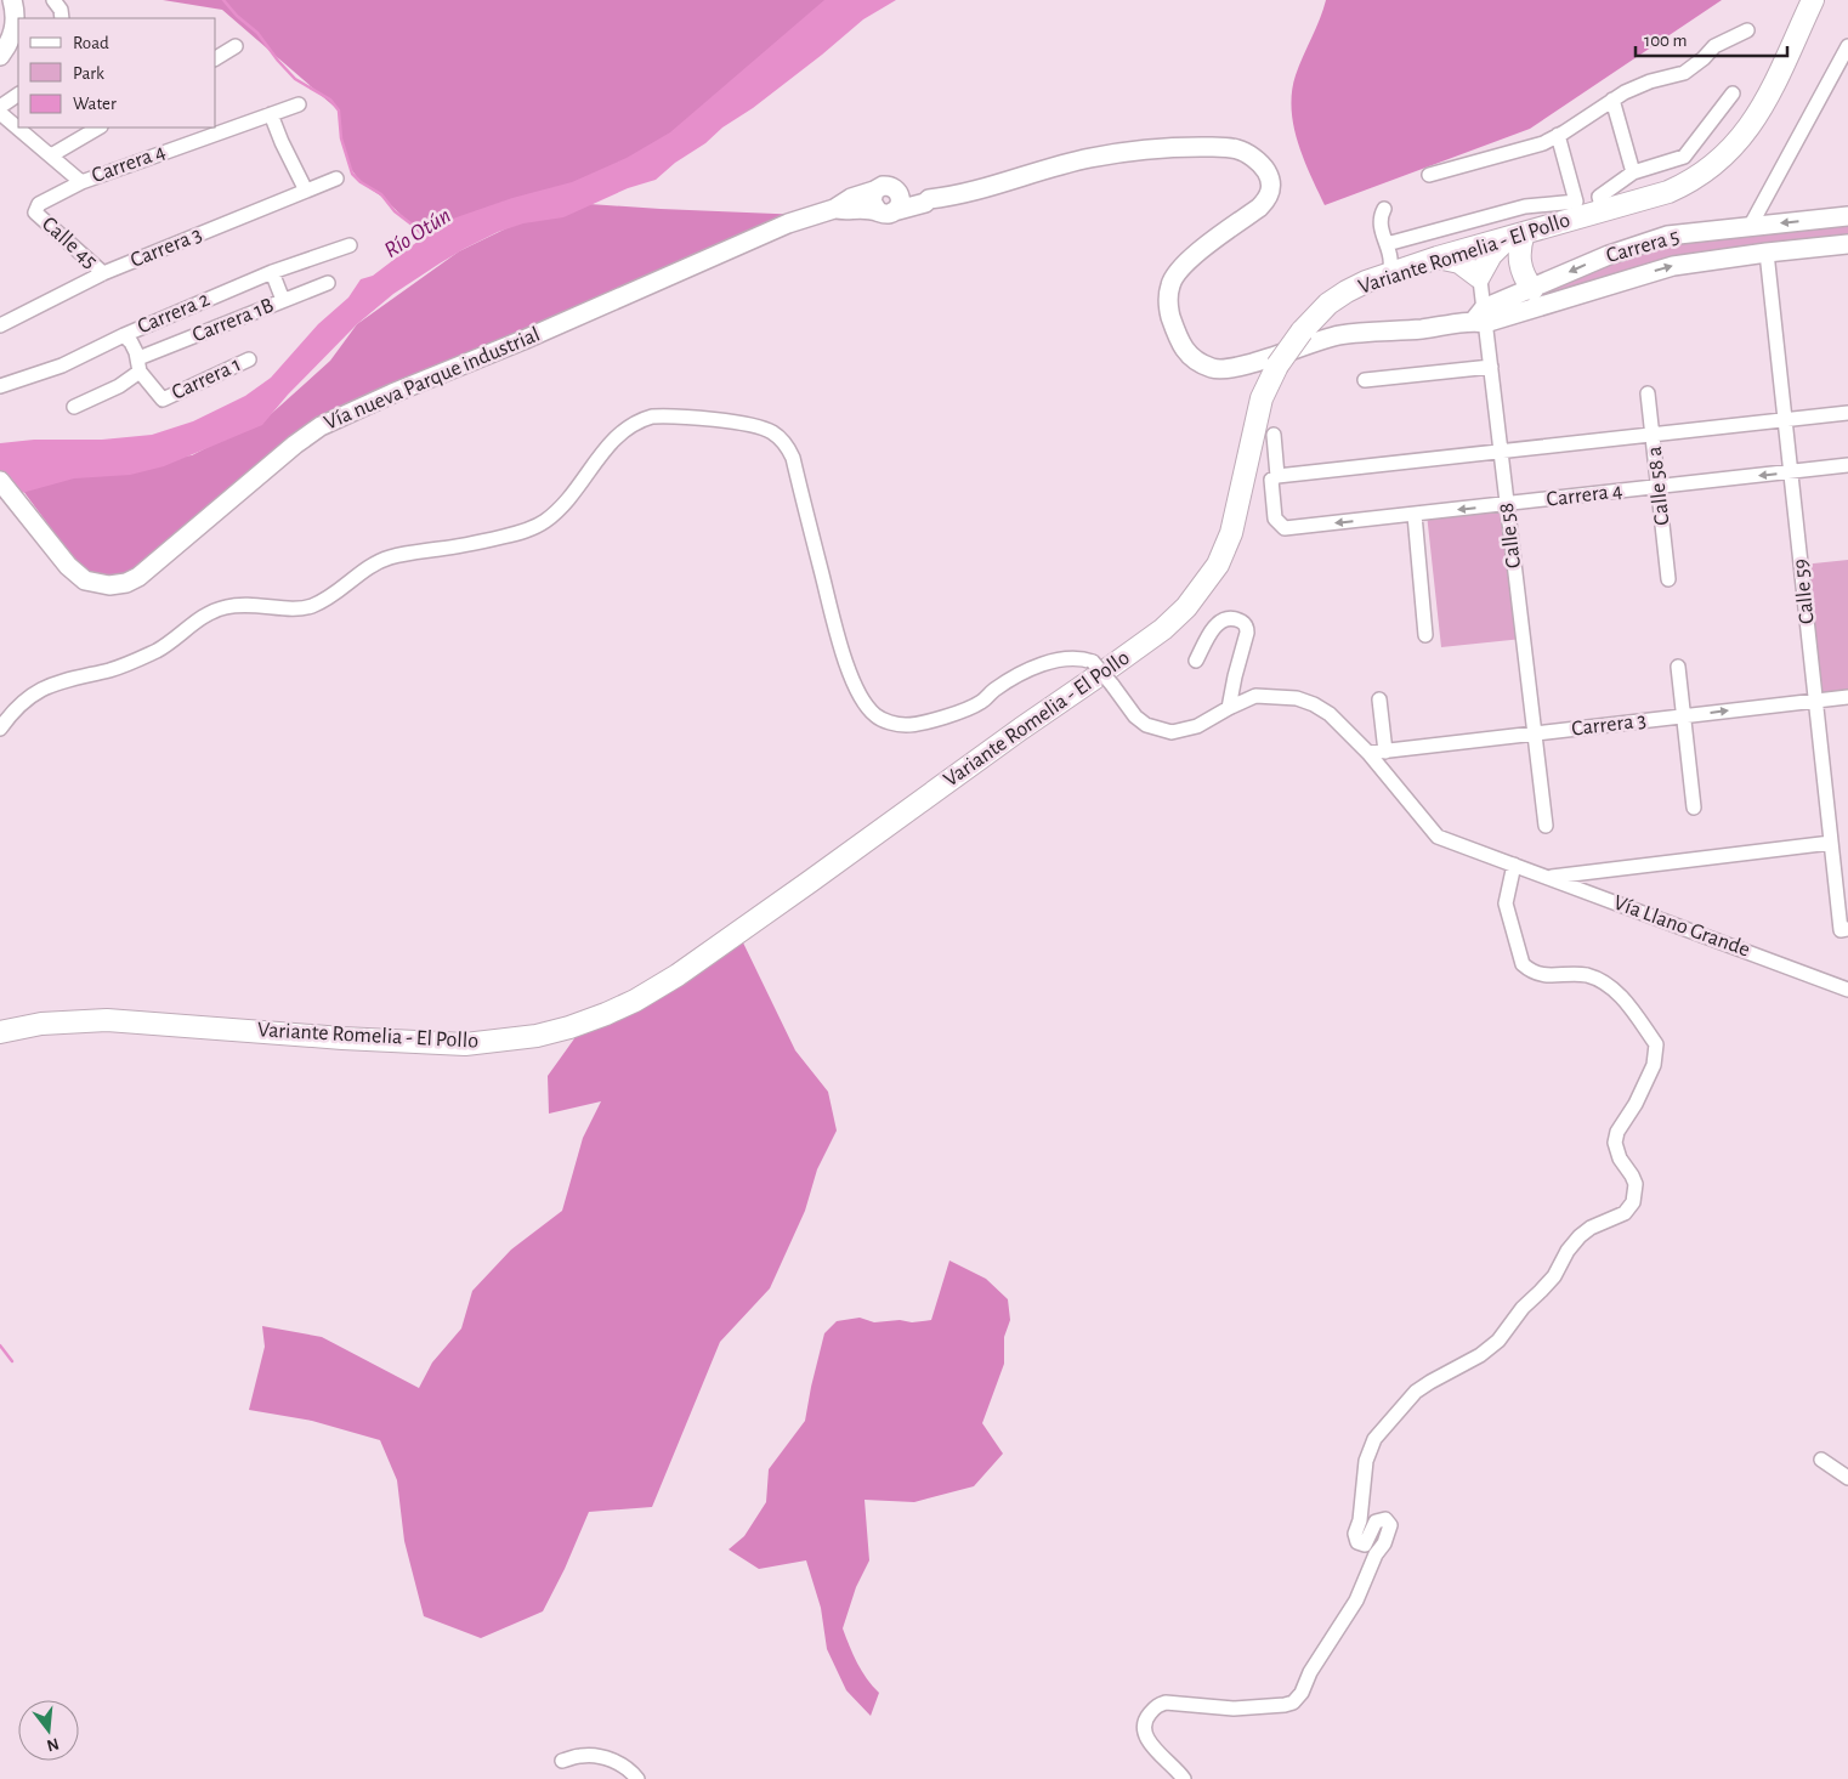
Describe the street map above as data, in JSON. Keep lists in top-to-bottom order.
{
  "streets": {
    "highway": ["Variante Romelia - El Pollo"],
    "main road": ["Carrera 5", "Vía nueva Parque industrial"],
    "street": [
      "Carrera 4",
      "Calle 45",
      "Carrera 3",
      "Carrera 2",
      "Carrera 1B",
      "Carrera 1",
      "Calle 58 a",
      "Calle 58",
      "Calle 59",
      "Vía Llano Grande"
    ]
  },
  "crossings": [
    ["Carrera 4", "Calle 45"],
    ["Carrera 4", "Calle 58 a"],
    ["Carrera 4", "Calle 58"],
    ["Carrera 4", "Calle 59"],
    ["Calle 45", "Carrera 3"],
    ["Carrera 5", "Vía nueva Parque industrial"],
    ["Carrera 5", "Calle 58"],
    ["Carrera 5", "Calle 59"],
    ["Carrera 3", "Calle 58"],
    ["Carrera 3", "Calle 59"],
    ["Carrera 3", "Vía Llano Grande"],
    ["Variante Romelia - El Pollo", "Calle 58"],
    ["Carrera 1B", "Carrera 1"],
    ["Vía nueva Parque industrial", "Calle 58"]
  ],
  "water": ["Río Otún"],
  "legend": ["Road", "Park", "Water"],
  "scale_bar": "100 m",
  "north": "bottom"
}
